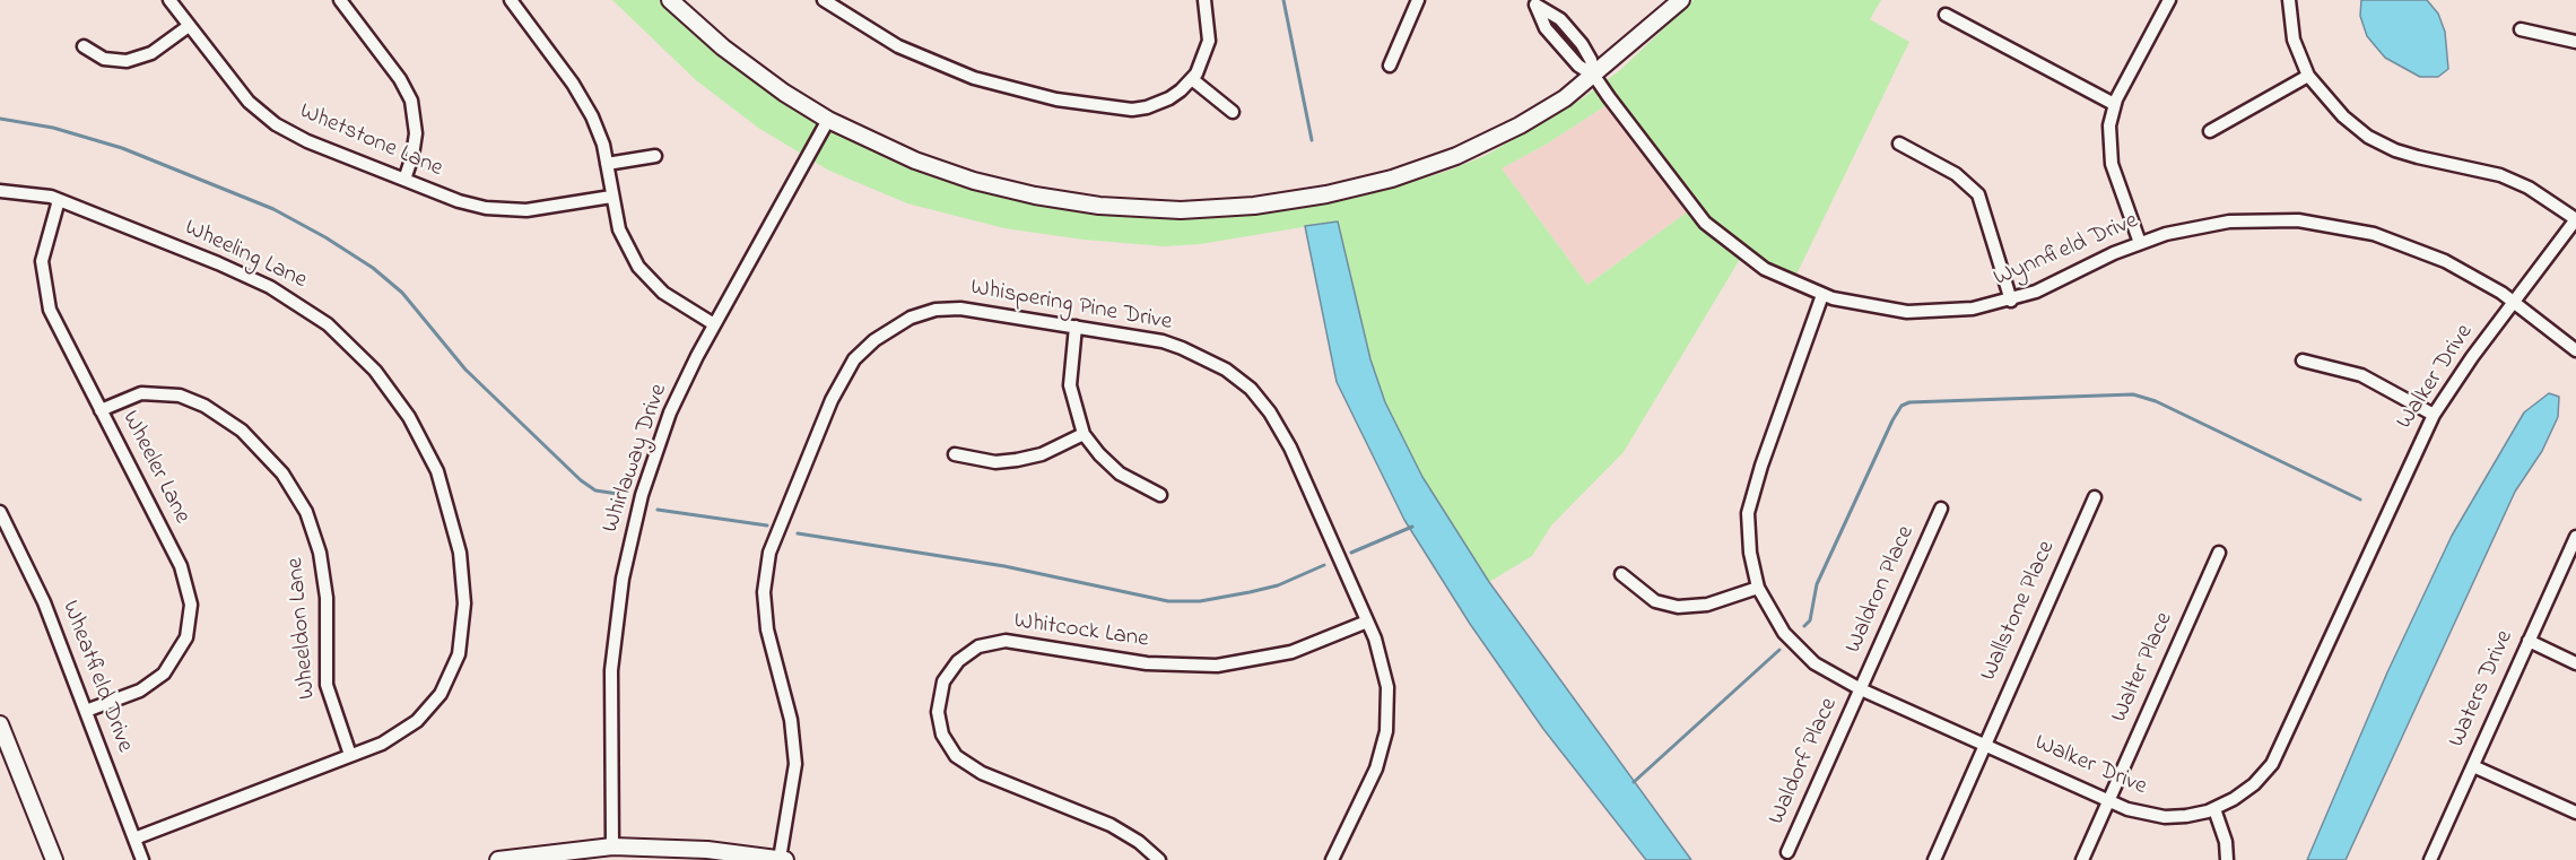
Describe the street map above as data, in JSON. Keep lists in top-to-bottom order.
{
  "streets": {
    "street": [
      "Whetstone Lane",
      "Wynnfield Drive",
      "Wheeling Lane",
      "Whispering Pine Drive",
      "Walker Drive",
      "Whirlaway Drive",
      "Wheeler Lane",
      "Waldron Place",
      "Wallstone Place",
      "Wheeldon Lane",
      "Whitcock Lane",
      "Walter Place",
      "Wheatfield Drive",
      "Waters Drive",
      "Waldorf Place"
    ]
  },
  "crossings": [
    ["Wynnfield Drive", "Walker Drive"],
    ["Wheeling Lane", "Wheeler Lane"],
    ["Wheeling Lane", "Wheeldon Lane"],
    ["Wheeling Lane", "Wheatfield Drive"],
    ["Whispering Pine Drive", "Whitcock Lane"],
    ["Walker Drive", "Waldron Place"],
    ["Walker Drive", "Wallstone Place"],
    ["Walker Drive", "Walter Place"],
    ["Walker Drive", "Waldorf Place"],
    ["Wheeler Lane", "Wheeldon Lane"],
    ["Wheeler Lane", "Wheatfield Drive"],
    ["Waldron Place", "Waldorf Place"]
  ]
}
